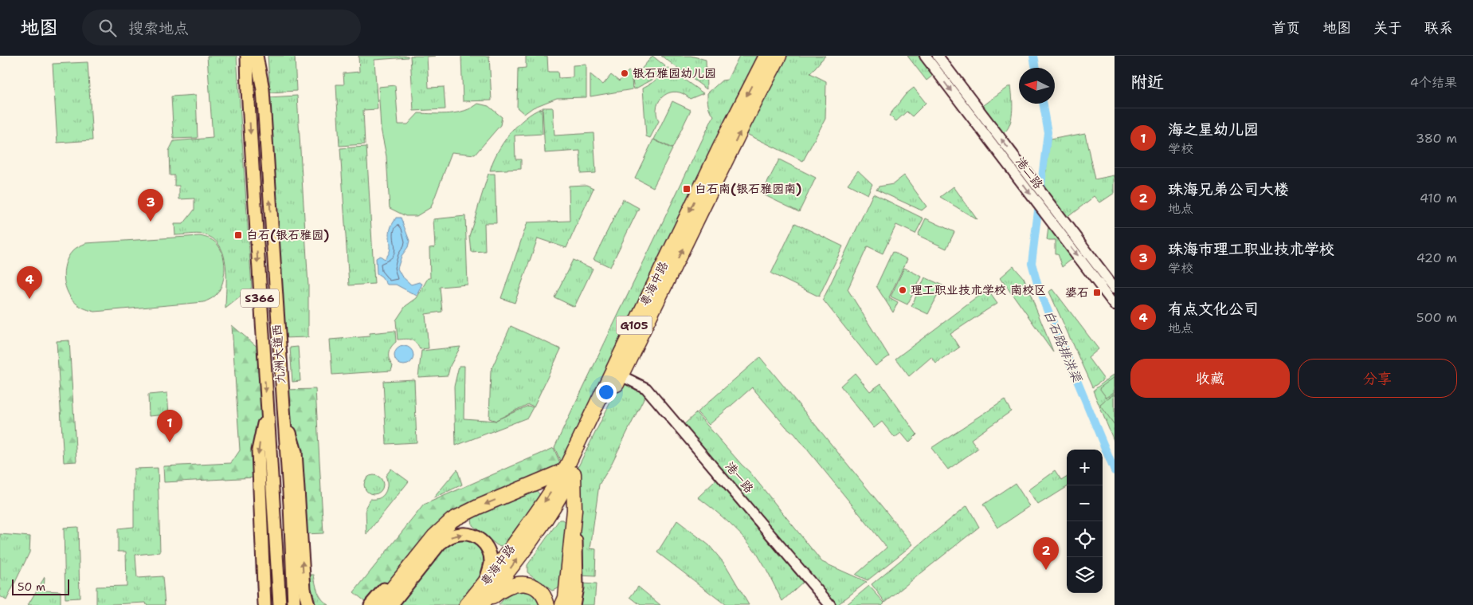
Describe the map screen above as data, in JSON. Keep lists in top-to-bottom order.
{
  "streets": {
    "highway": ["粤海中路", "G105"],
    "main road": ["S366", "九洲大道西"],
    "street": ["港二路", "港一路"]
  },
  "crossings": [
    ["粤海中路", "港一路"],
    ["S366", "九洲大道西"]
  ],
  "water": ["白石路排洪渠"],
  "places": {
    "other": ["银石雅园幼儿园", "理工职业技术学校 南校区"],
    "transit": ["白石南(银石雅园南)", "白石(银石雅园)", "婆石"]
  },
  "scale_bar": "50 m",
  "north": "left",
  "page": {
    "header": "地图",
    "search": "搜索地点",
    "nav": [
      "首页",
      "地图",
      "关于",
      "联系"
    ],
    "heading": ["附近", "4个结果"],
    "list": [
      {
        "mark": "1",
        "name": "海之星幼儿园",
        "note": "学校",
        "value": "380 m"
      },
      {
        "mark": "2",
        "name": "珠海兄弟公司大楼",
        "note": "地点",
        "value": "410 m"
      },
      {
        "mark": "3",
        "name": "珠海市理工职业技术学校",
        "note": "学校",
        "value": "420 m"
      },
      {
        "mark": "4",
        "name": "有点文化公司",
        "note": "地点",
        "value": "500 m"
      }
    ],
    "pins": [
      "3",
      "4",
      "1",
      "2"
    ],
    "buttons": ["收藏", "分享"],
    "map_buttons": ["+", "−"],
    "scale": "50 m"
  }
}
